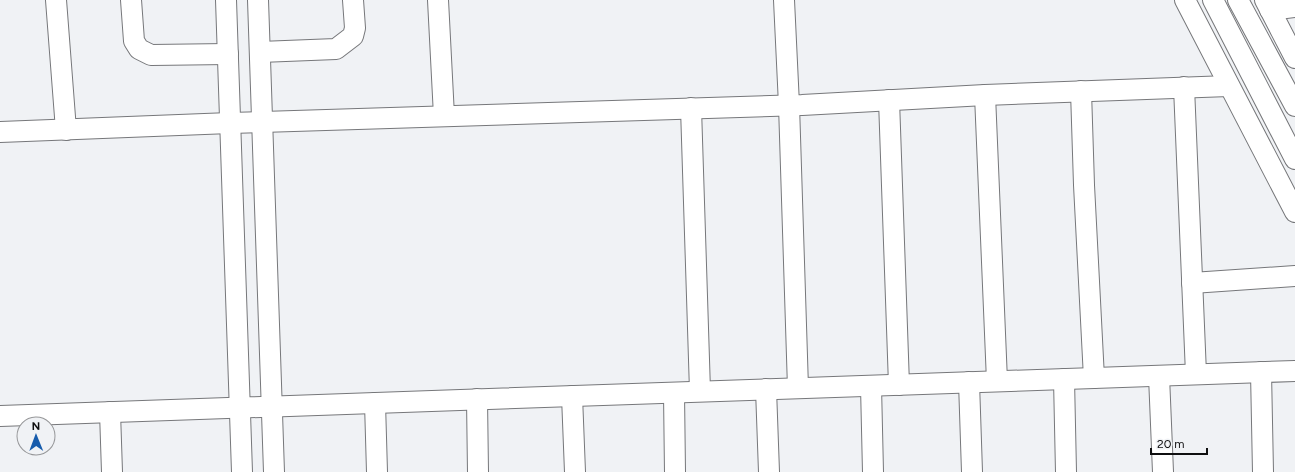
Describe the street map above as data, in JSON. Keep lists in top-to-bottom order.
{
  "scale_bar": "20 m",
  "north": "top"
}
